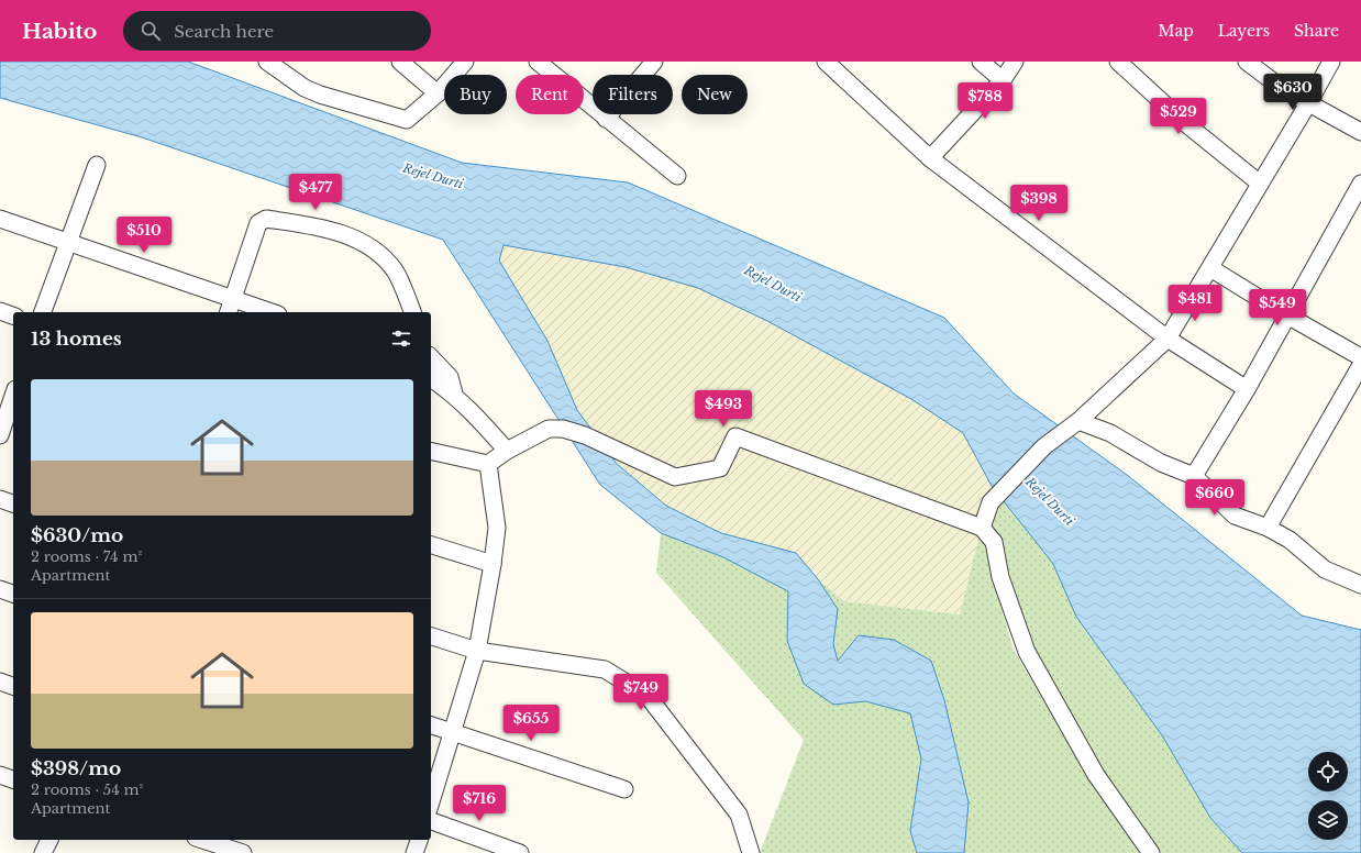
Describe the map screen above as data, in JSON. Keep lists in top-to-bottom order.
{
  "water": ["Rejel Durti"],
  "page": {
    "header": "Habito",
    "search": "Search here",
    "nav": ["Map", "Layers", "Share"],
    "price": [
      "$630",
      "$788",
      "$529",
      "$477",
      "$398",
      "$510",
      "$481",
      "$549",
      "$493",
      "$660",
      "$749",
      "$655",
      "$716"
    ],
    "chip": [
      "Buy",
      "Rent",
      "Filters",
      "New"
    ],
    "heading": "13 homes",
    "list": [
      {
        "name": "$630/mo",
        "note": "2 rooms · 74 m² · Apartment"
      },
      {
        "name": "$398/mo",
        "note": "2 rooms · 54 m² · Apartment"
      }
    ]
  }
}
